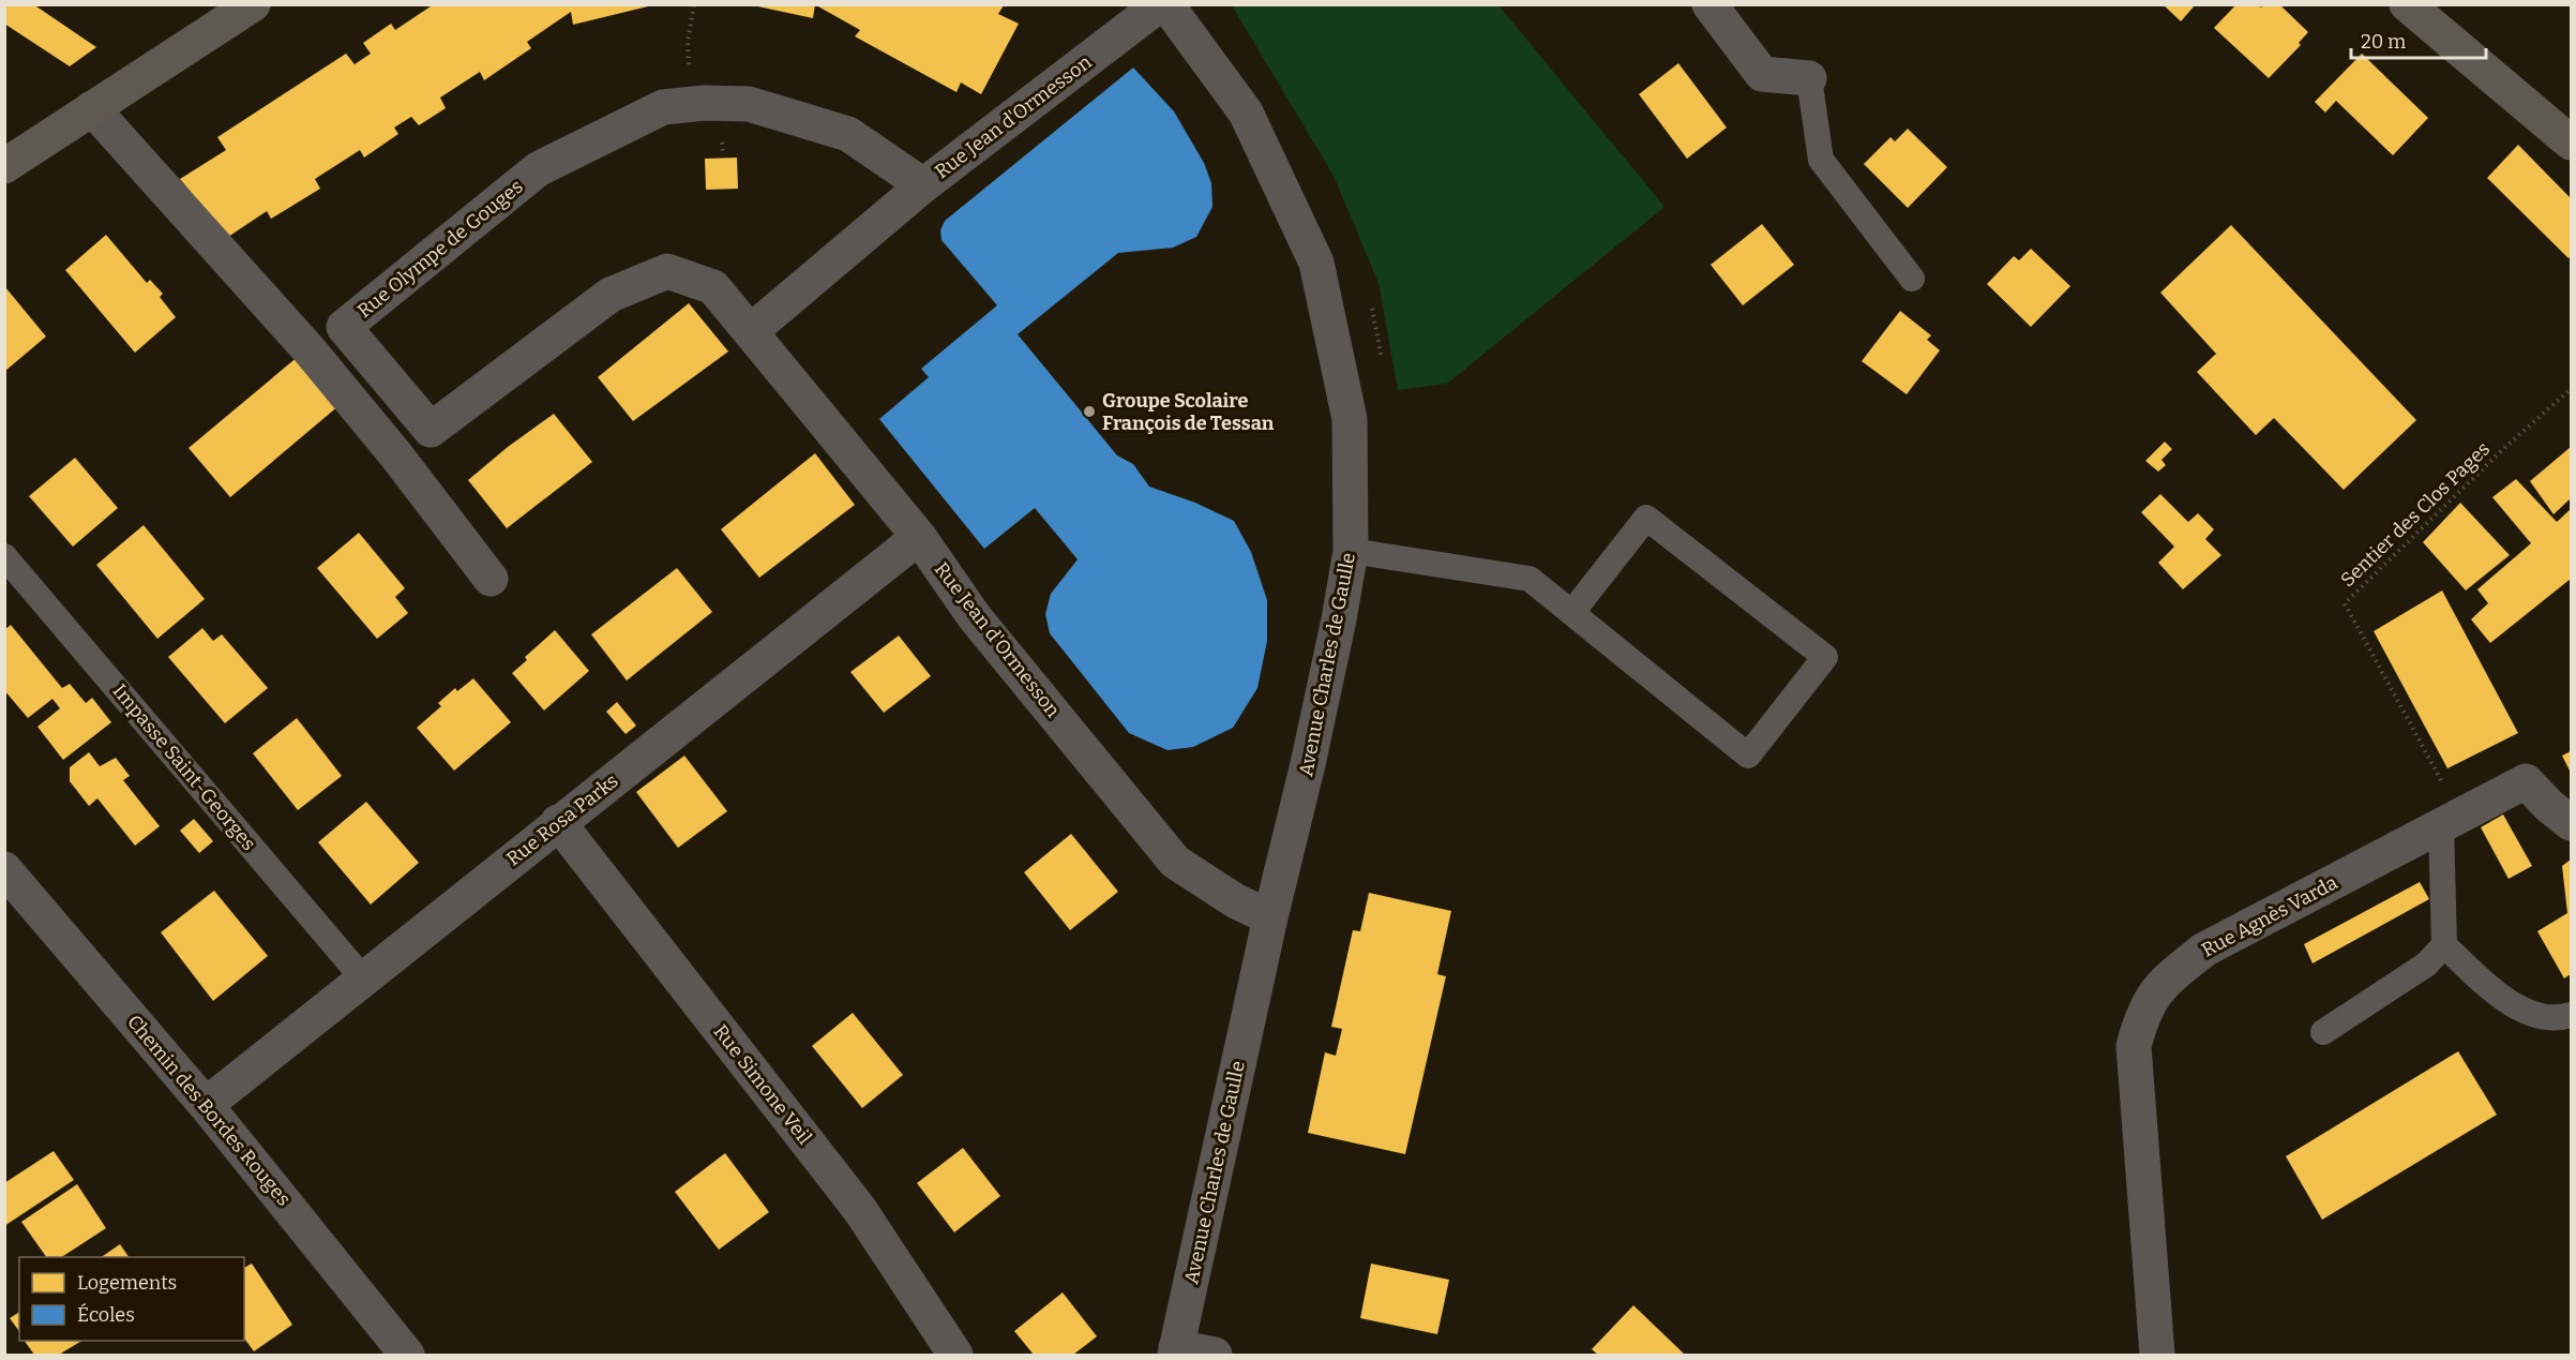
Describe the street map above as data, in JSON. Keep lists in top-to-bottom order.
{
  "streets": {
    "street": [
      "Rue Jean d'Ormesson",
      "Rue Olympe de Gouges",
      "Avenue Charles de Gaulle",
      "Rue Rosa Parks",
      "Rue Agnès Varda",
      "Rue Simone Veil",
      "Chemin des Bordes Rouges"
    ],
    "lane": ["Impasse Saint-Georges"],
    "path": ["Sentier des Clos Pages"]
  },
  "crossings": [
    ["Rue Jean d'Ormesson", "Rue Olympe de Gouges"],
    ["Rue Jean d'Ormesson", "Avenue Charles de Gaulle"],
    ["Rue Jean d'Ormesson", "Rue Rosa Parks"],
    ["Sentier des Clos Pages", "Rue Agnès Varda"],
    ["Impasse Saint-Georges", "Rue Rosa Parks"],
    ["Rue Rosa Parks", "Rue Simone Veil"],
    ["Rue Rosa Parks", "Chemin des Bordes Rouges"]
  ],
  "places": ["Groupe Scolaire François de Tessan"],
  "legend": ["Logements", "Écoles"],
  "scale_bar": "20 m"
}
